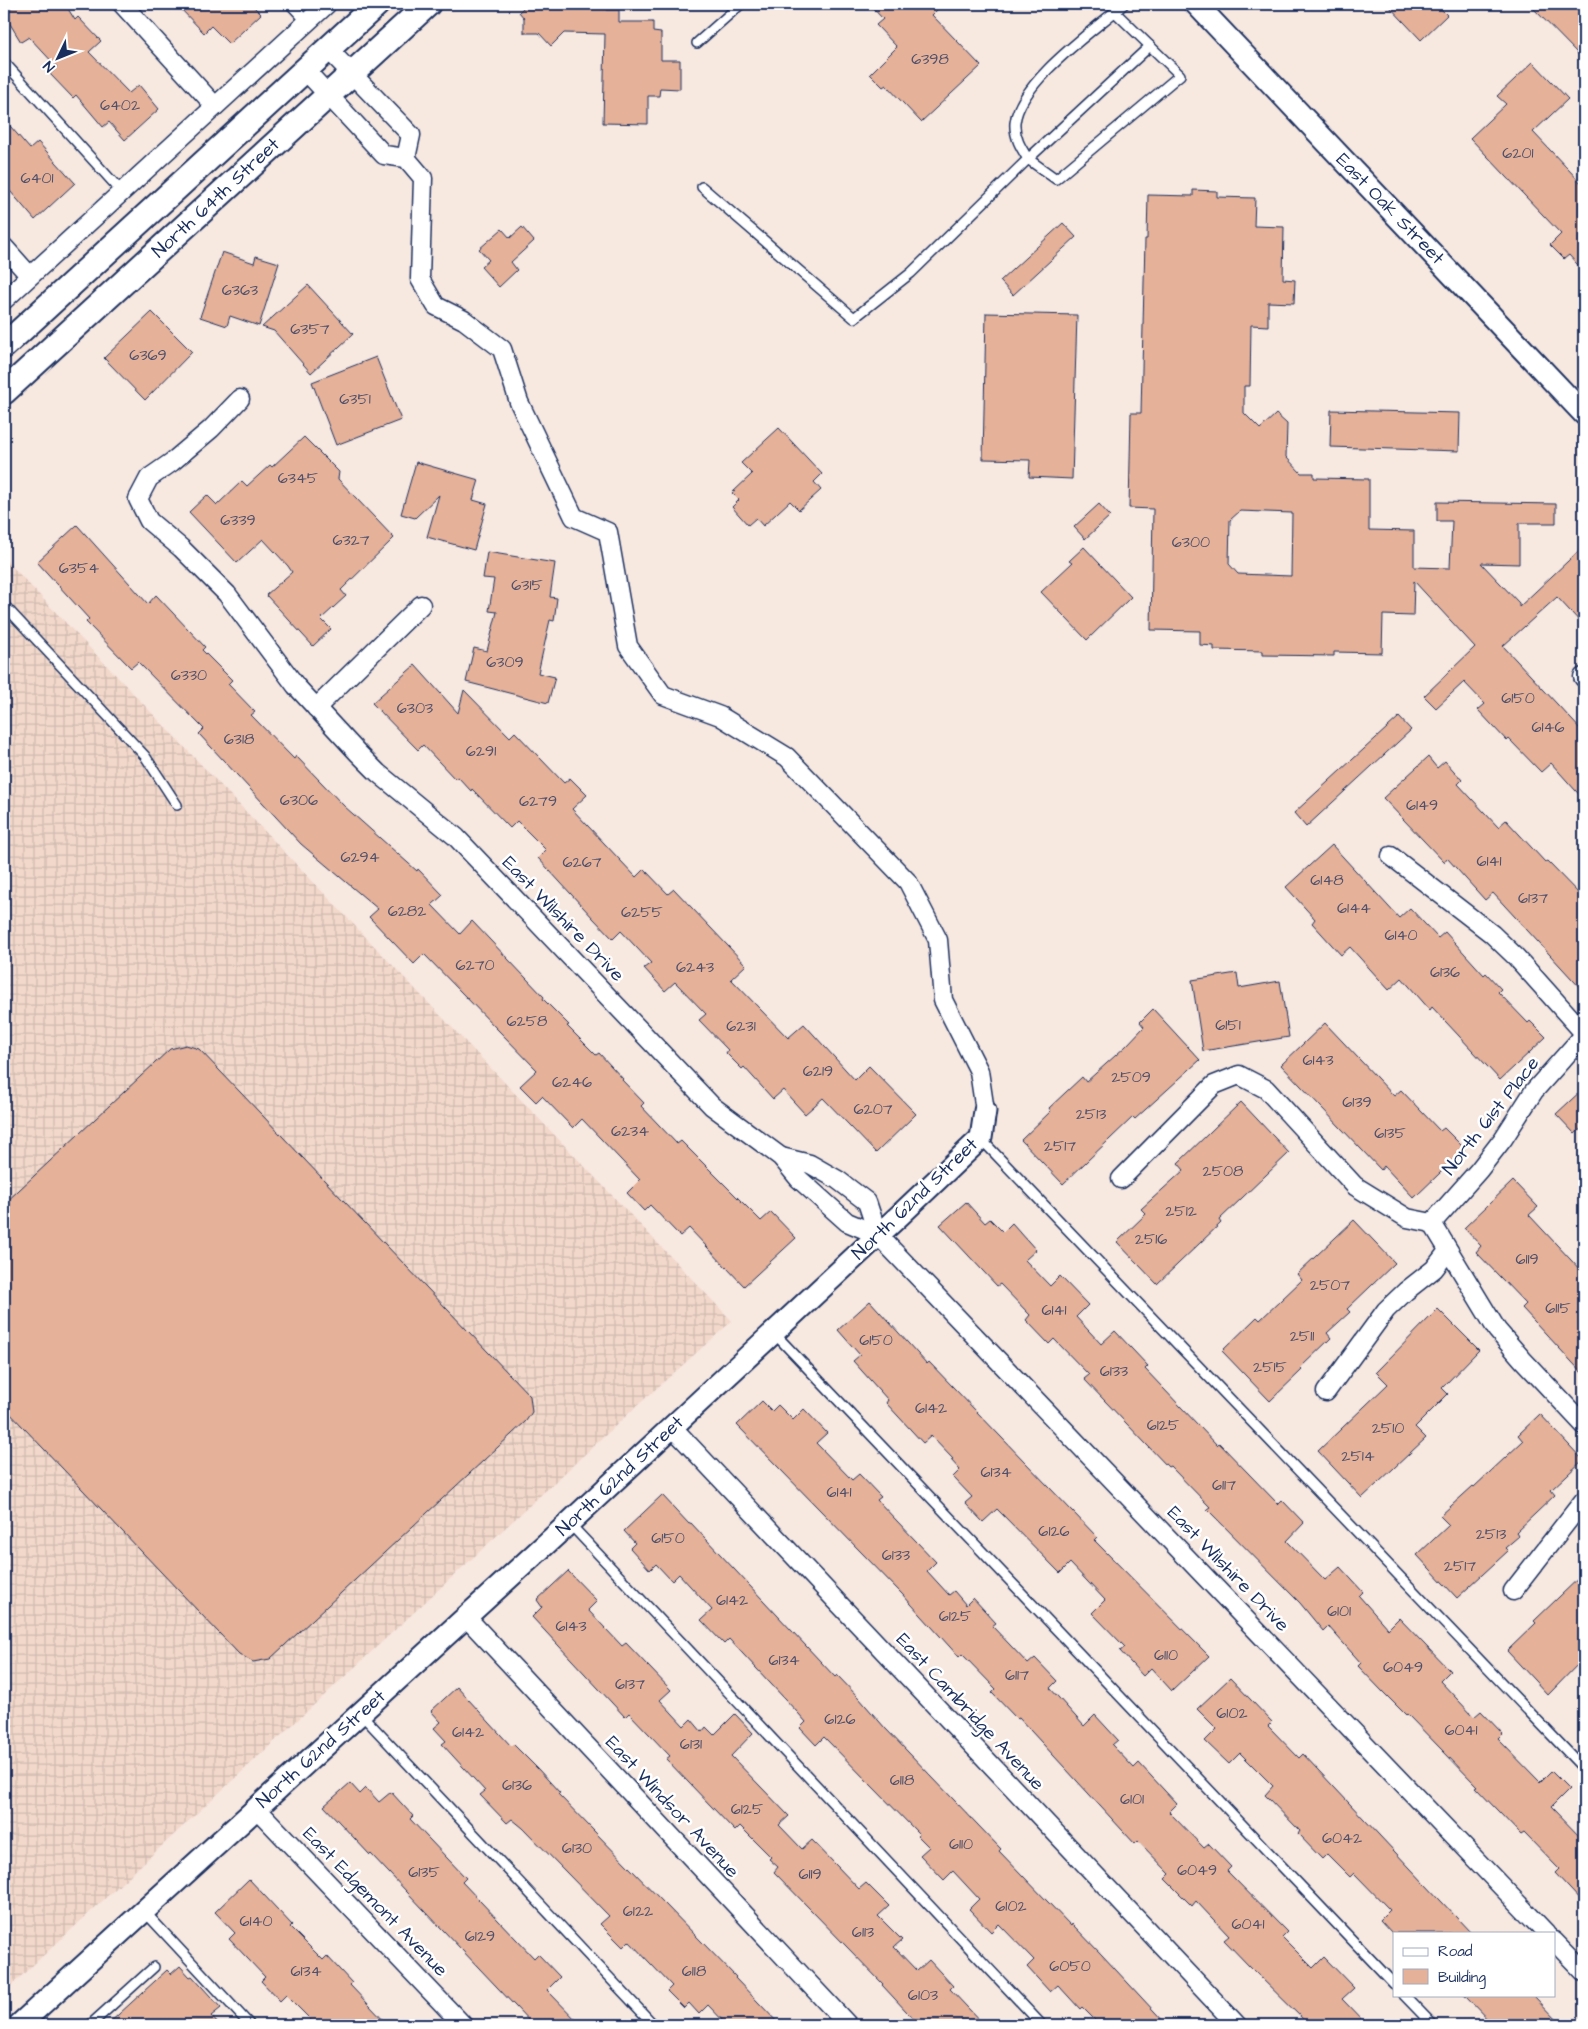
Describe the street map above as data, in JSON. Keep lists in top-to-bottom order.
{
  "streets": {
    "main road": ["North 64th Street"],
    "street": [
      "East Oak Street",
      "East Wilshire Drive",
      "North 61st Place",
      "North 62nd Street",
      "East Cambridge Avenue",
      "East Windsor Avenue",
      "East Edgemont Avenue"
    ]
  },
  "crossings": [
    ["East Wilshire Drive", "North 62nd Street"],
    ["North 62nd Street", "East Cambridge Avenue"],
    ["North 62nd Street", "East Windsor Avenue"],
    ["North 62nd Street", "East Edgemont Avenue"]
  ],
  "house_numbers": [
    "6398",
    "6402",
    "6201",
    "6401",
    "6363",
    "6357",
    "6369",
    "6351",
    "6345",
    "6339",
    "6327",
    "6300",
    "6354",
    "6315",
    "6309",
    "6330",
    "6150",
    "6303",
    "6146",
    "6318",
    "6291",
    "6306",
    "6279",
    "6149",
    "6294",
    "6141",
    "6267",
    "6148",
    "6137",
    "6144",
    "6282",
    "6255",
    "6140",
    "6270",
    "6243",
    "6136",
    "6258",
    "6151",
    "6231",
    "6143",
    "6219",
    "2509",
    "6246",
    "6139",
    "6207",
    "2513",
    "6234",
    "6135",
    "2517",
    "2508",
    "2512",
    "2516",
    "6119",
    "2507",
    "6115",
    "6141",
    "2511",
    "6150",
    "2515",
    "6133",
    "6142",
    "6125",
    "2510",
    "2514",
    "6134",
    "6117",
    "6141",
    "6126",
    "2513",
    "6150",
    "6133",
    "2517",
    "6142",
    "6101",
    "6125",
    "6143",
    "6110",
    "6134",
    "6049",
    "6117",
    "6137",
    "6102",
    "6126",
    "6041",
    "6142",
    "6131",
    "6118",
    "6136",
    "6101",
    "6125",
    "6042",
    "6110",
    "6130",
    "6049",
    "6135",
    "6119",
    "6102",
    "6122",
    "6140",
    "6041",
    "6113",
    "6129",
    "6050",
    "6134",
    "6118",
    "6103"
  ],
  "legend": ["Road", "Building"],
  "north": "bottom left"
}
